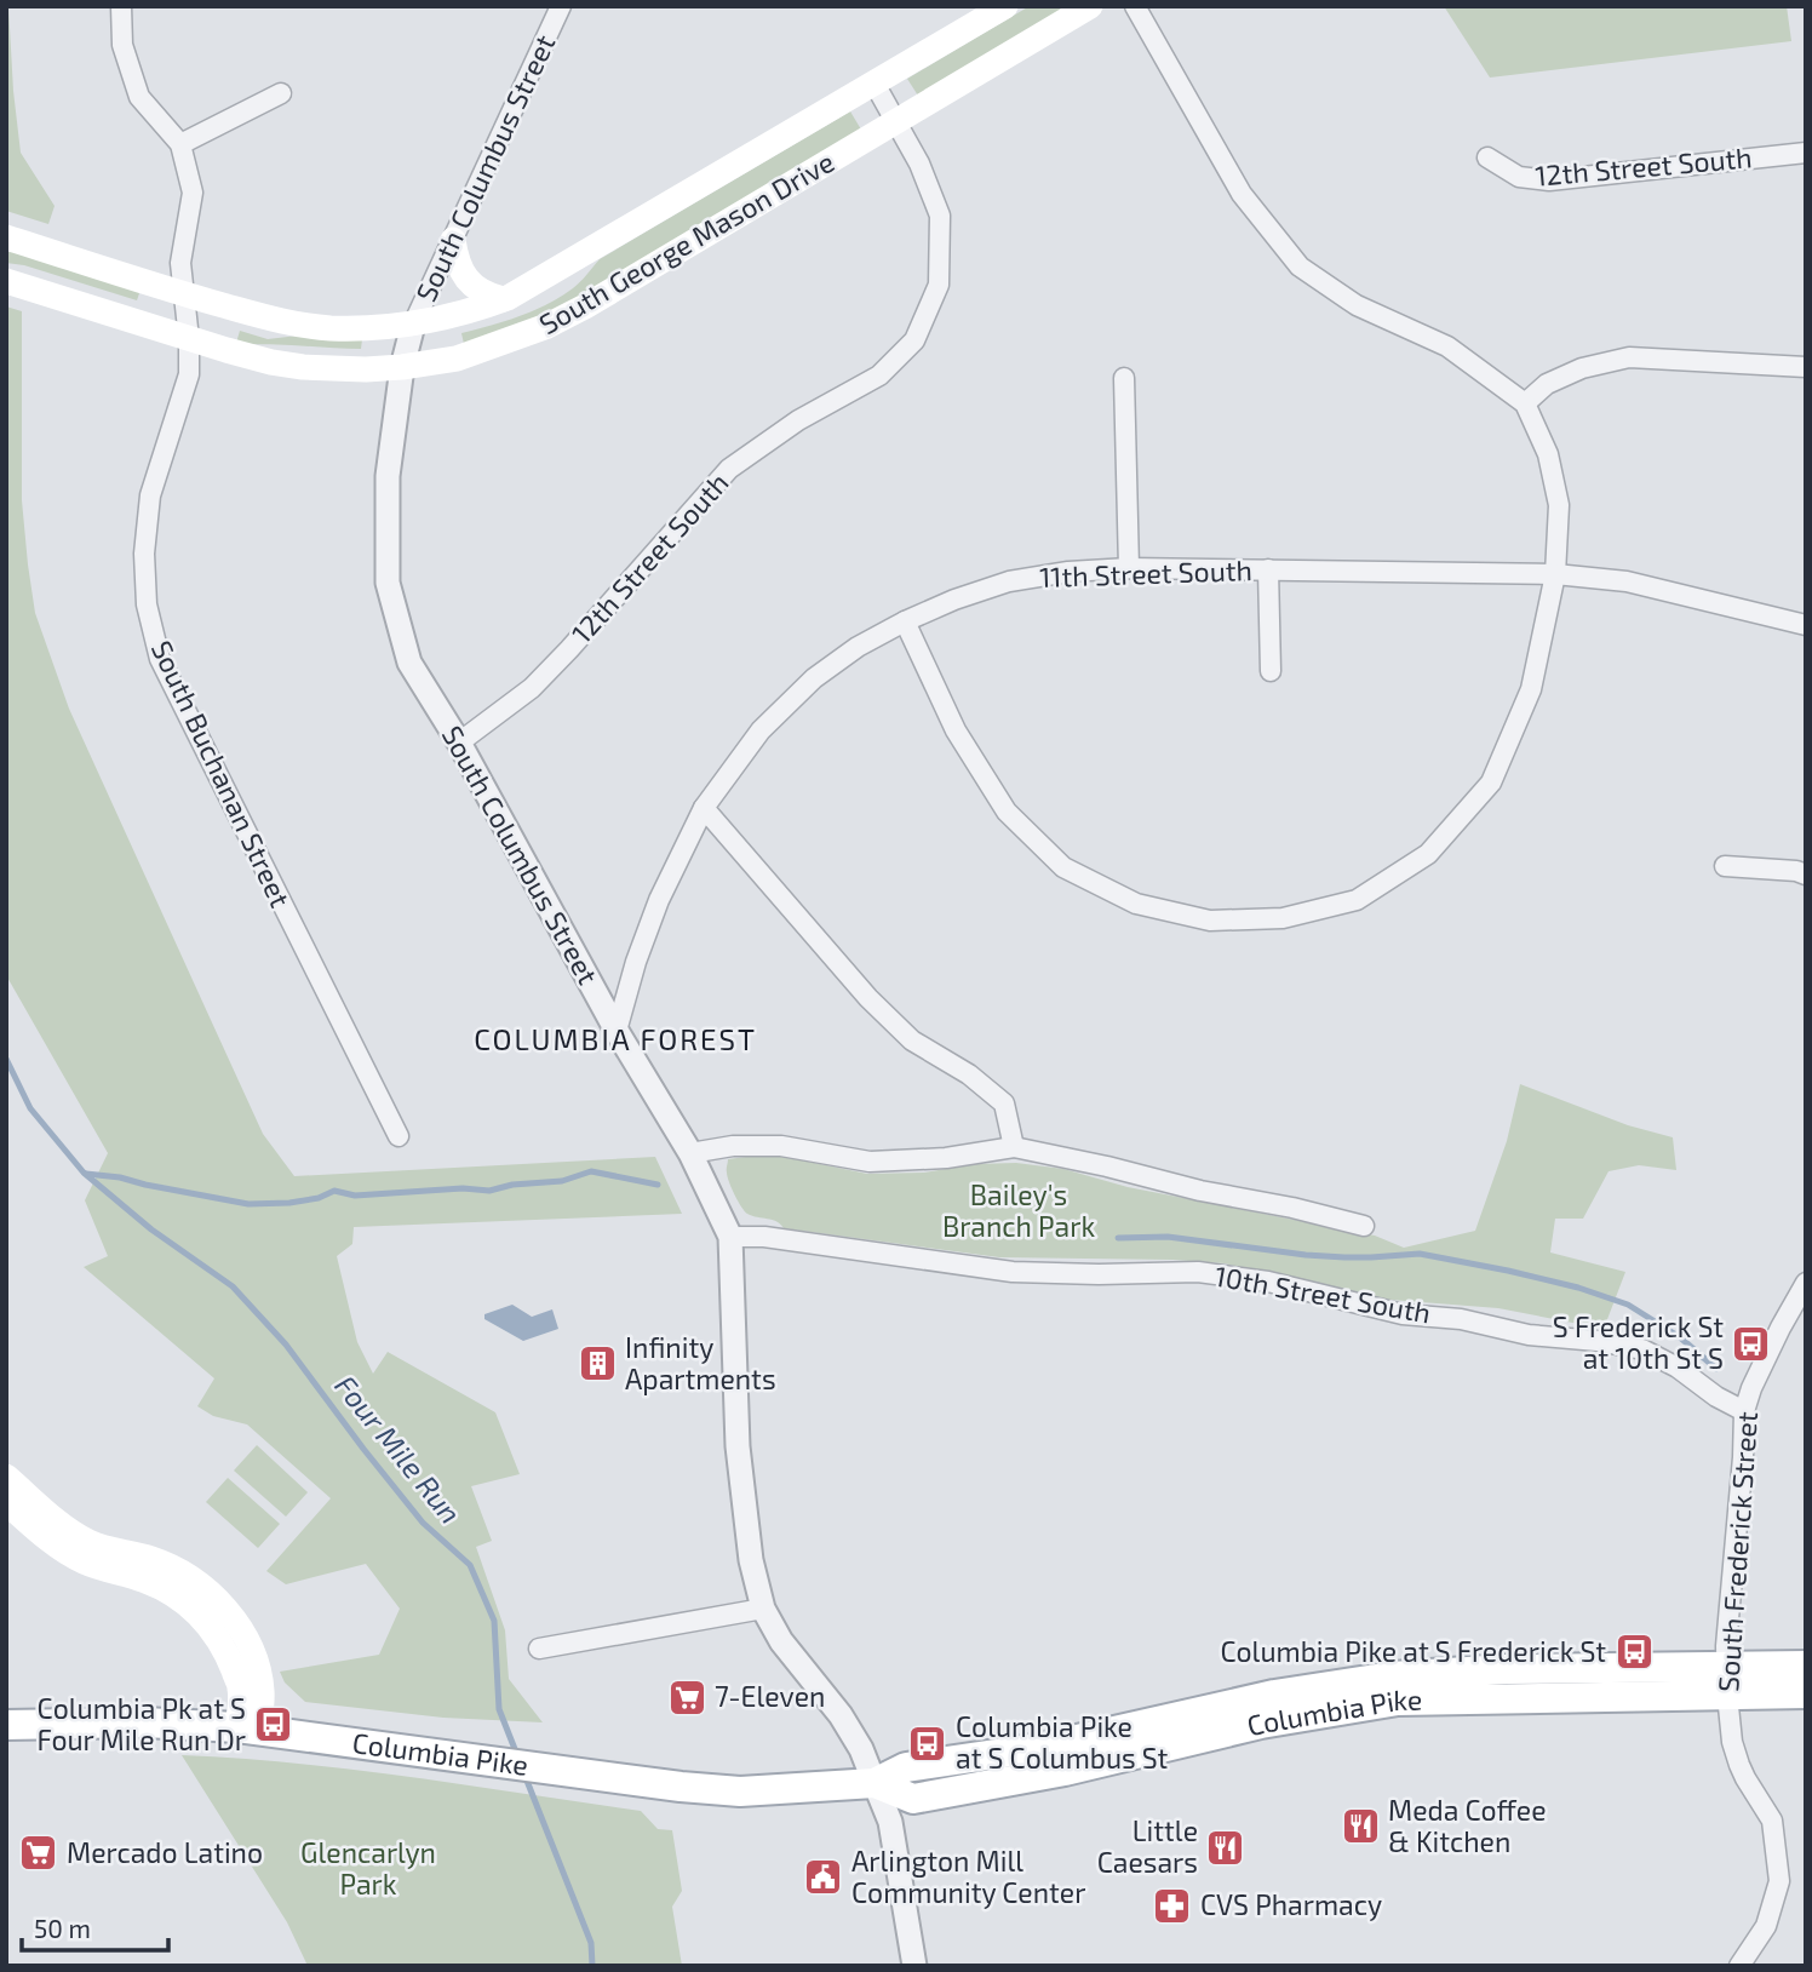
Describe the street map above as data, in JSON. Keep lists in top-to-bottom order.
{
  "streets": {
    "main road": ["South George Mason Drive", "Columbia Pike"],
    "street": [
      "12th Street South",
      "South Columbus Street",
      "11th Street South",
      "South Buchanan Street",
      "10th Street South",
      "South Frederick Street"
    ]
  },
  "crossings": [
    ["12th Street South", "South Columbus Street"],
    ["12th Street South", "South George Mason Drive"],
    ["South Columbus Street", "South George Mason Drive"],
    ["South Columbus Street", "11th Street South"],
    ["South Columbus Street", "10th Street South"],
    ["South Columbus Street", "Columbia Pike"],
    ["South George Mason Drive", "South Buchanan Street"],
    ["10th Street South", "South Frederick Street"],
    ["South Frederick Street", "Columbia Pike"]
  ],
  "districts": ["COLUMBIA FOREST"],
  "water": ["Four Mile Run"],
  "parks": ["Bailey's Branch Park", "Glencarlyn Park"],
  "places": {
    "bus stop": [
      "S Frederick St at 10th St S",
      "Columbia Pike at S Frederick St",
      "Columbia Pk at S Four Mile Run Dr",
      "Columbia Pike at S Columbus St"
    ],
    "building": ["Infinity Apartments"],
    "supermarket": ["7-Eleven", "Mercado Latino"],
    "restaurant": ["Meda Coffee & Kitchen", "Little Caesars"],
    "public building": ["Arlington Mill Community Center"],
    "pharmacy": ["CVS Pharmacy"]
  },
  "scale_bar": "50 m"
}
